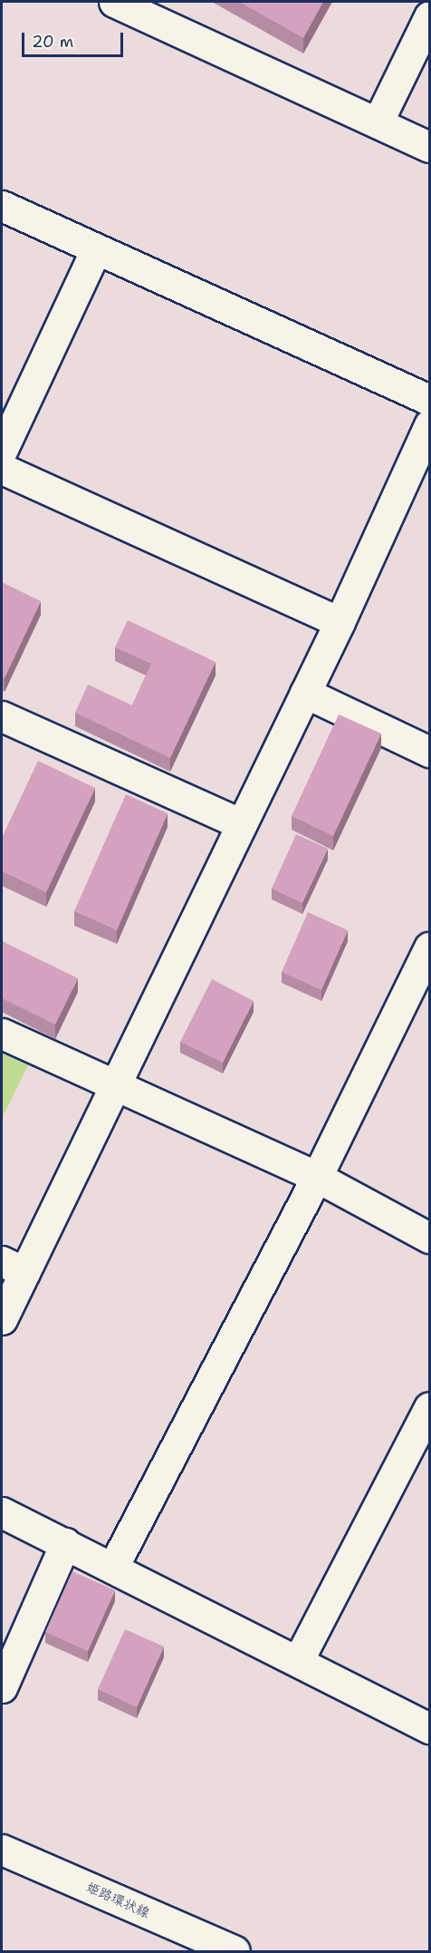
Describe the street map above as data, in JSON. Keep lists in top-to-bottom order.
{
  "streets": {
    "street": ["姫路環状線"]
  },
  "scale_bar": "20 m"
}
